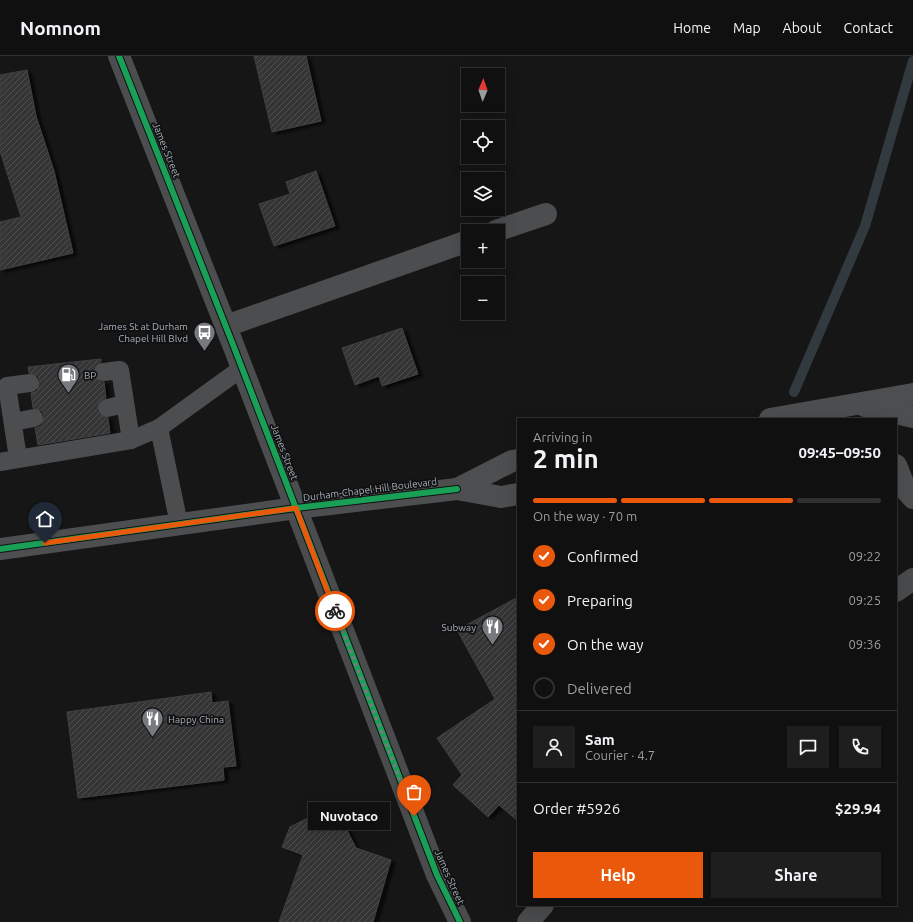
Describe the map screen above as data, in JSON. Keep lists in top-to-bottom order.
{
  "streets": {
    "main road": ["Durham-Chapel Hill Boulevard"],
    "street": ["James Street"]
  },
  "crossings": [
    ["James Street", "Durham-Chapel Hill Boulevard"]
  ],
  "places": {
    "bus stop": ["James St at Durham Chapel Hill Blvd"],
    "fuel station": ["BP"],
    "restaurant": ["Subway", "Happy China"],
    "other": ["Nuvotaco"]
  },
  "north": "top",
  "page": {
    "header": "Nomnom",
    "nav": [
      "Home",
      "Map",
      "About",
      "Contact"
    ],
    "map_buttons": ["+", "−"],
    "heading": ["2 min", "Arriving in", "09:45–09:50"],
    "panel": [
      "Sam",
      "Courier · 4.7",
      "Order #5926",
      "$29.94"
    ],
    "bar": "On the way · 70 m",
    "list": [
      ["Confirmed", "09:22"],
      ["Preparing", "09:25"],
      ["On the way", "09:36"],
      "Delivered"
    ],
    "bubble": "Nuvotaco",
    "buttons": ["Help", "Share"]
  }
}
